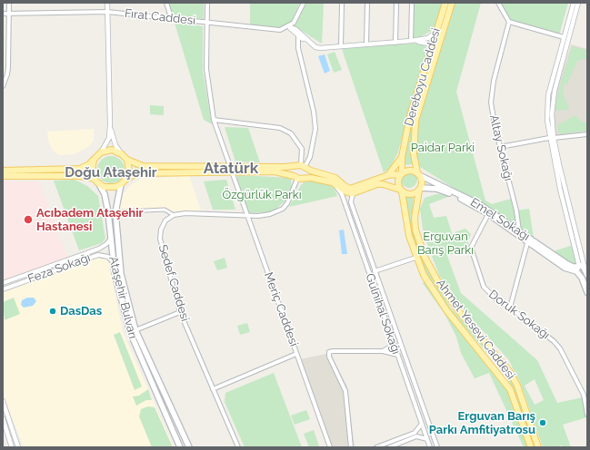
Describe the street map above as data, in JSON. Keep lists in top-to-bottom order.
{
  "streets": {
    "main road": [
      "Dereboyu Caddesi",
      "Emel Sokağı",
      "Ataşehir Bulvarı",
      "Ahmet Yesevi Caddesi"
    ],
    "street": [
      "Fırat Caddesi",
      "Altay Sokağı",
      "Feza Sokağı",
      "Sedef Caddesi",
      "Meriç Caddesi",
      "Gülnihal Sokağı",
      "Doruk Sokağı"
    ]
  },
  "crossings": [
    ["Fırat Caddesi", "Meriç Caddesi"],
    ["Dereboyu Caddesi", "Emel Sokağı"],
    ["Dereboyu Caddesi", "Ahmet Yesevi Caddesi"],
    ["Altay Sokağı", "Emel Sokağı"],
    ["Emel Sokağı", "Doruk Sokağı"],
    ["Emel Sokağı", "Ahmet Yesevi Caddesi"],
    ["Feza Sokağı", "Ataşehir Bulvarı"]
  ],
  "districts": ["Atatürk", "Doğu Ataşehir"],
  "parks": ["Paidar Parki", "Özgürlük Parkı", "Erguvan Barış Parkı"],
  "places": ["Acıbadem Ataşehir Hastanesi", "DasDas", "Erguvan Barış Parkı Amfitiyatrosu"]
}
